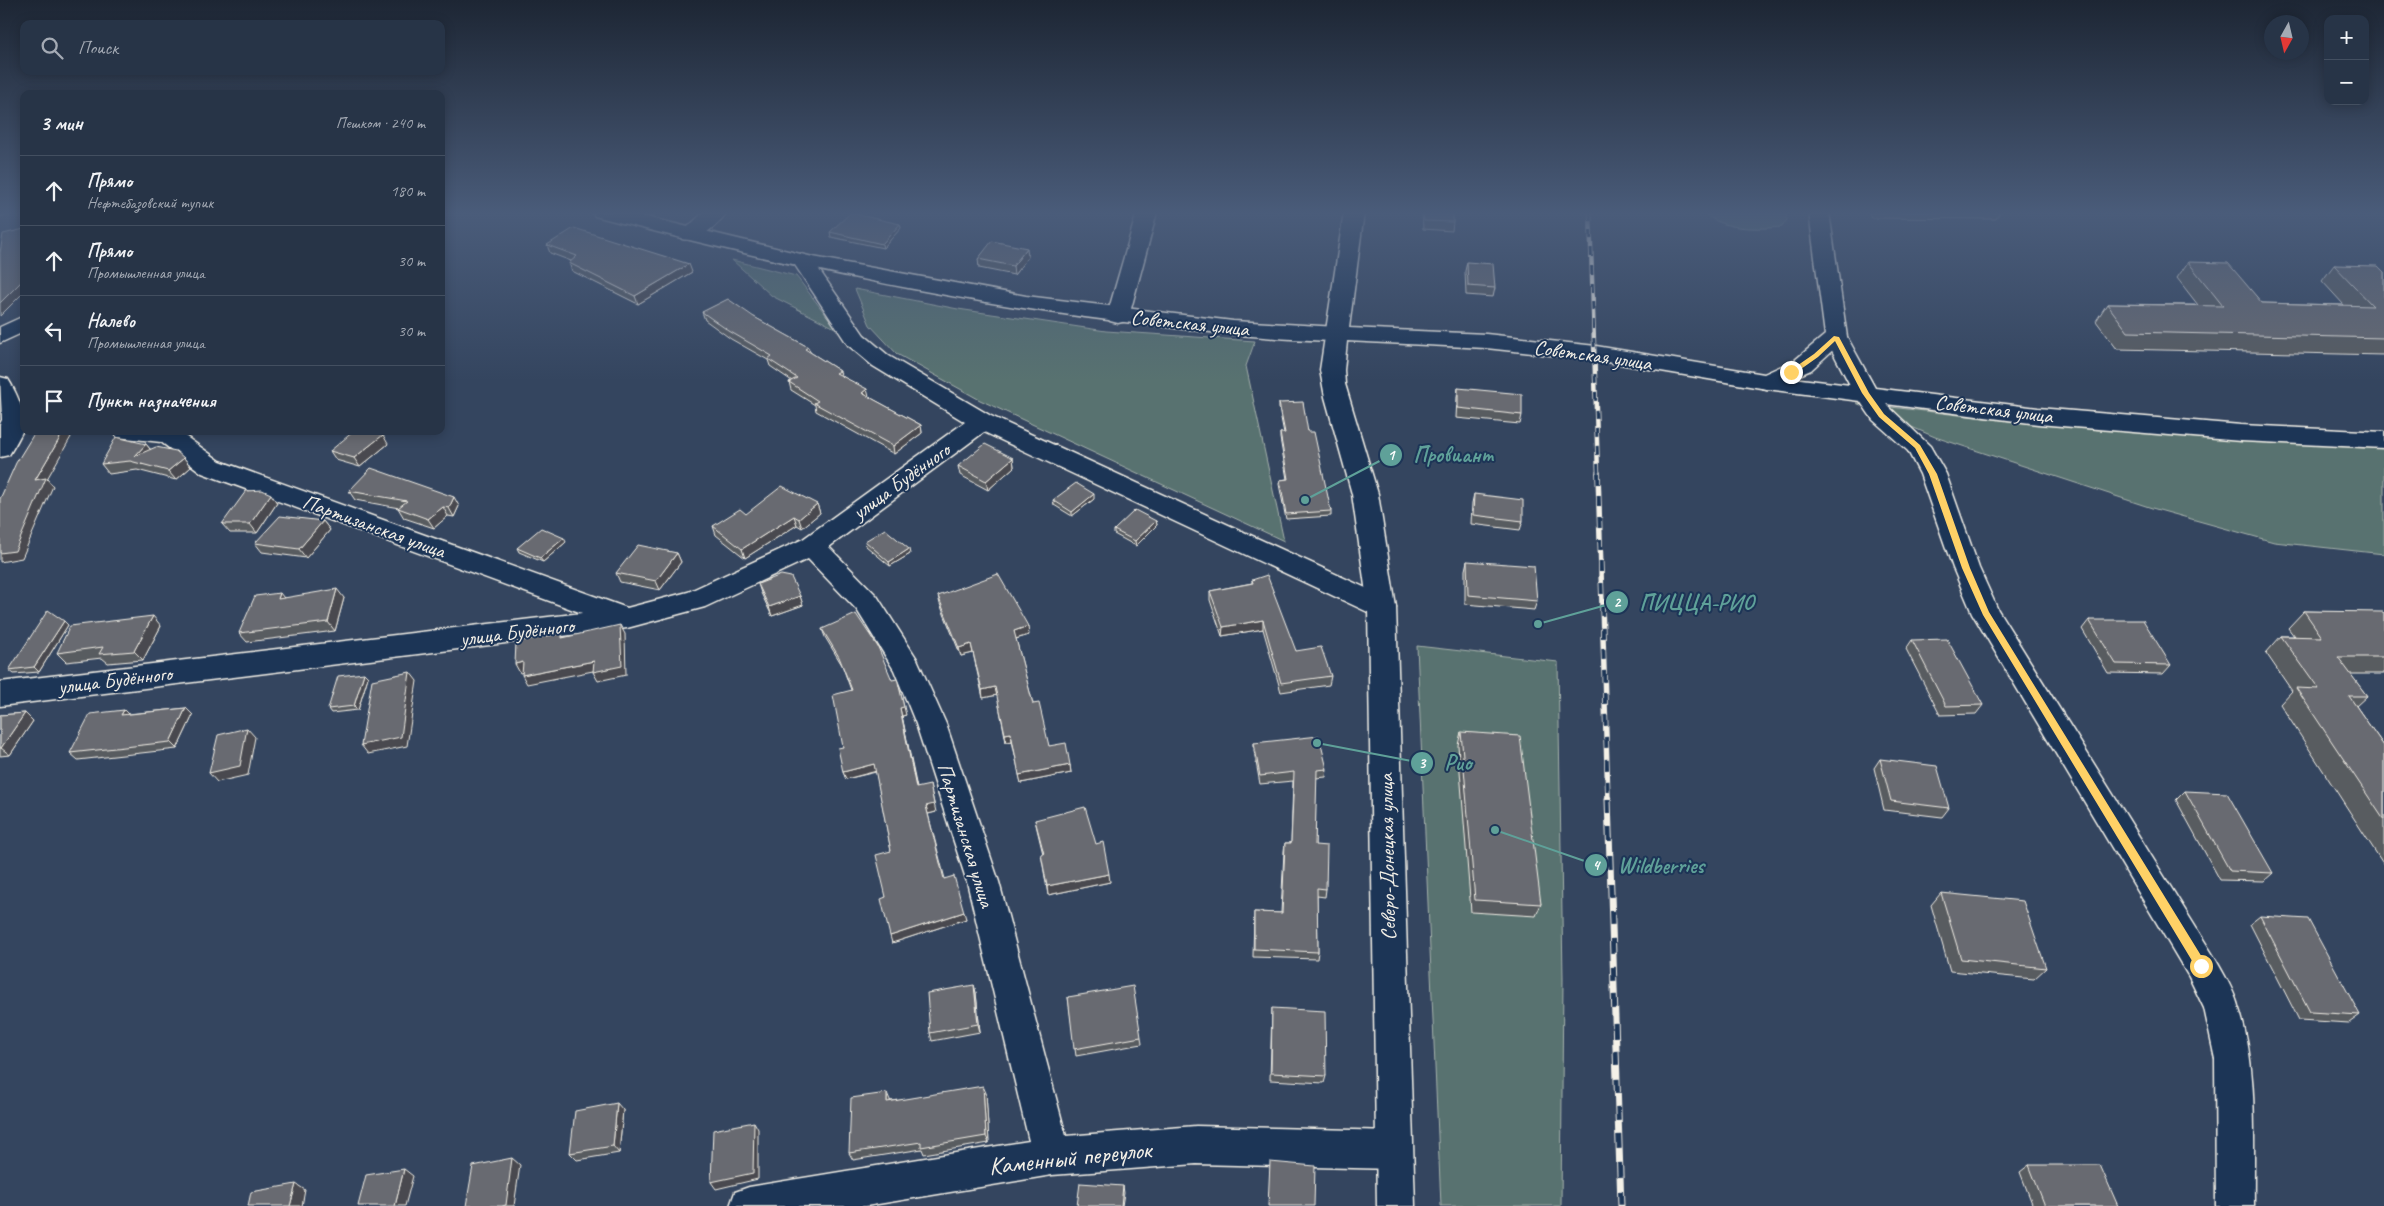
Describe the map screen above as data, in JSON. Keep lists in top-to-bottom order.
{
  "streets": {
    "street": [
      "Советская улица",
      "улица Будённого",
      "Партизанская улица",
      "Северо-Донецкая улица",
      "Каменный переулок"
    ]
  },
  "crossings": [
    ["Советская улица", "Северо-Донецкая улица"],
    ["улица Будённого", "Партизанская улица"],
    ["Партизанская улица", "Каменный переулок"],
    ["Северо-Донецкая улица", "Каменный переулок"]
  ],
  "places": [
    "Провиант",
    "ПИЦЦА-РИО",
    "Рио",
    "Wildberries"
  ],
  "north": "bottom",
  "page": {
    "map_buttons": ["+", "−"],
    "search": "Поиск",
    "heading": ["3 мин", "Пешком · 240 m"],
    "list": [
      ["Прямо", "Нефтебазовский тупик", "180 m"],
      ["Прямо", "Промышленная улица", "30 m"],
      ["Налево", "Промышленная улица", "30 m"],
      "Пункт назначения"
    ]
  }
}
